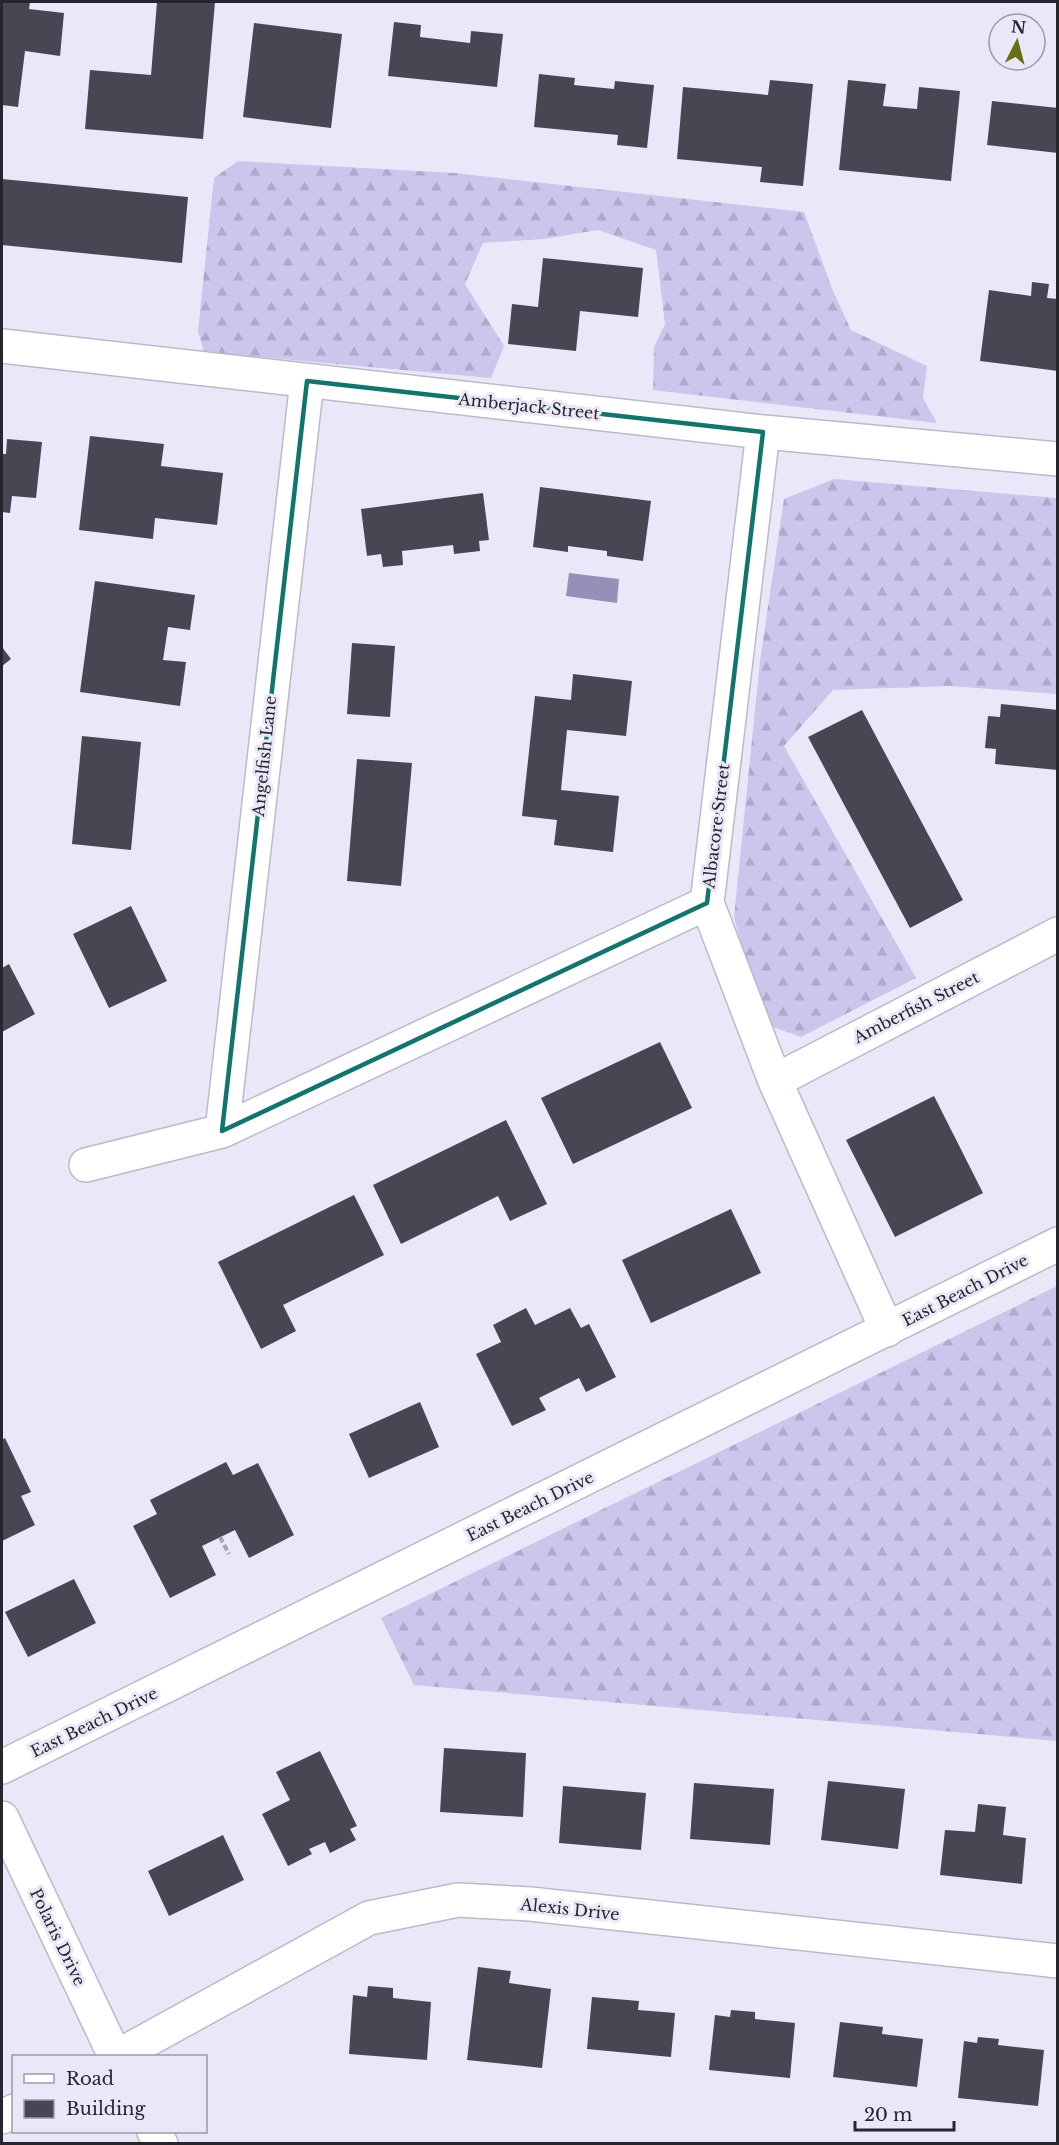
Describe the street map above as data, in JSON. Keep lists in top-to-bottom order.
{
  "streets": {
    "street": [
      "Amberjack Street",
      "Angelfish Lane",
      "Albacore Street",
      "Amberfish Street",
      "East Beach Drive",
      "Alexis Drive",
      "Polaris Drive"
    ]
  },
  "crossings": [
    ["Amberjack Street", "Angelfish Lane"],
    ["Amberjack Street", "Albacore Street"],
    ["Albacore Street", "Amberfish Street"],
    ["Albacore Street", "East Beach Drive"]
  ],
  "legend": ["Road", "Building"],
  "scale_bar": "20 m",
  "north": "top"
}
